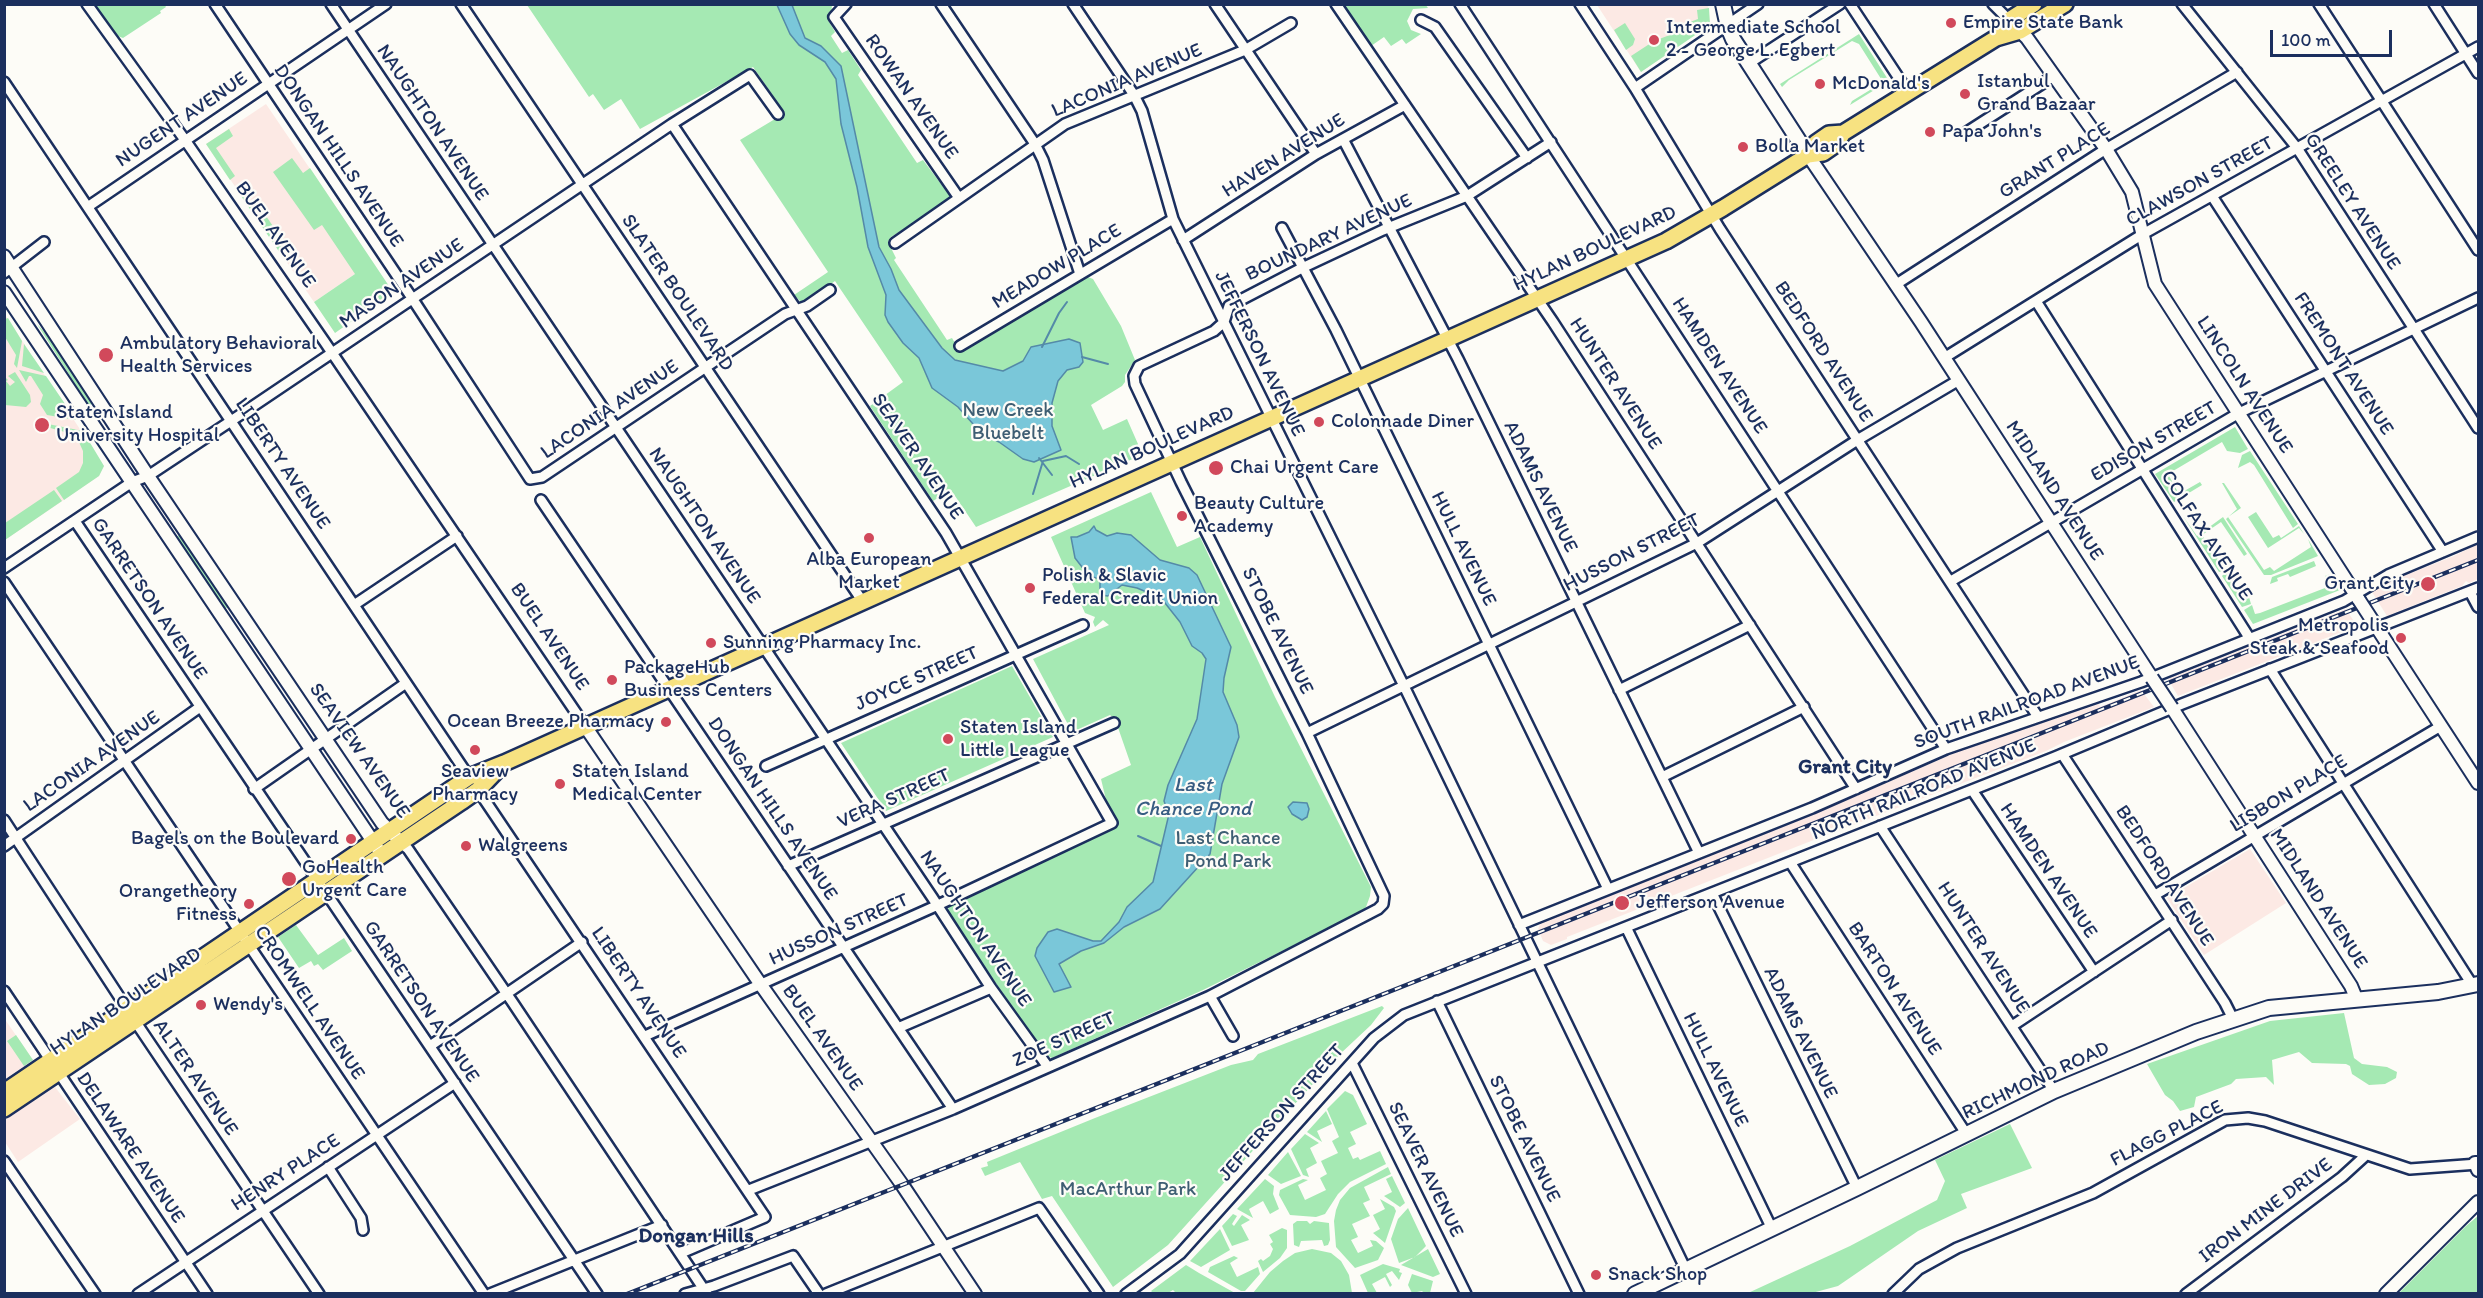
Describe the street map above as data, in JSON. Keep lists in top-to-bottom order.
{
  "streets": {
    "main road": ["HYLAN BOULEVARD", "MIDLAND AVENUE", "RICHMOND ROAD"],
    "street": [
      "LACONIA AVENUE",
      "ROWAN AVENUE",
      "NUGENT AVENUE",
      "NAUGHTON AVENUE",
      "DONGAN HILLS AVENUE",
      "HAVEN AVENUE",
      "GRANT PLACE",
      "CLAWSON STREET",
      "GREELEY AVENUE",
      "BUEL AVENUE",
      "BOUNDARY AVENUE",
      "MEADOW PLACE",
      "MASON AVENUE",
      "SLATER BOULEVARD",
      "BEDFORD AVENUE",
      "JEFFERSON AVENUE",
      "FREMONT AVENUE",
      "HAMDEN AVENUE",
      "HUNTER AVENUE",
      "LINCOLN AVENUE",
      "EDISON STREET",
      "SEAVER AVENUE",
      "LIBERTY AVENUE",
      "ADAMS AVENUE",
      "COLFAX AVENUE",
      "HULL AVENUE",
      "HUSSON STREET",
      "GARRETSON AVENUE",
      "STOBE AVENUE",
      "JOYCE STREET",
      "SOUTH RAILROAD AVENUE",
      "SEAVIEW AVENUE",
      "NORTH RAILROAD AVENUE",
      "LISBON PLACE",
      "VERA STREET",
      "BARTON AVENUE",
      "CROMWELL AVENUE",
      "ZOE STREET",
      "ALTER AVENUE",
      "JEFFERSON STREET",
      "FLAGG PLACE",
      "DELAWARE AVENUE",
      "HENRY PLACE",
      "IRON MINE DRIVE"
    ]
  },
  "crossings": [
    ["LACONIA AVENUE", "ROWAN AVENUE"],
    ["LACONIA AVENUE", "NAUGHTON AVENUE"],
    ["LACONIA AVENUE", "DONGAN HILLS AVENUE"],
    ["LACONIA AVENUE", "SLATER BOULEVARD"],
    ["LACONIA AVENUE", "JEFFERSON AVENUE"],
    ["LACONIA AVENUE", "SEAVER AVENUE"],
    ["LACONIA AVENUE", "GARRETSON AVENUE"],
    ["LACONIA AVENUE", "CROMWELL AVENUE"],
    ["LACONIA AVENUE", "ALTER AVENUE"],
    ["NUGENT AVENUE", "NAUGHTON AVENUE"],
    ["NUGENT AVENUE", "DONGAN HILLS AVENUE"],
    ["NUGENT AVENUE", "BUEL AVENUE"],
    ["NUGENT AVENUE", "LIBERTY AVENUE"],
    ["NAUGHTON AVENUE", "HYLAN BOULEVARD"],
    ["NAUGHTON AVENUE", "MASON AVENUE"],
    ["NAUGHTON AVENUE", "HUSSON STREET"],
    ["NAUGHTON AVENUE", "JOYCE STREET"],
    ["NAUGHTON AVENUE", "VERA STREET"],
    ["NAUGHTON AVENUE", "ZOE STREET"],
    ["DONGAN HILLS AVENUE", "HYLAN BOULEVARD"],
    ["DONGAN HILLS AVENUE", "MASON AVENUE"],
    ["DONGAN HILLS AVENUE", "HUSSON STREET"],
    ["DONGAN HILLS AVENUE", "VERA STREET"],
    ["DONGAN HILLS AVENUE", "ZOE STREET"],
    ["HAVEN AVENUE", "JEFFERSON AVENUE"],
    ["HAVEN AVENUE", "HUNTER AVENUE"],
    ["HAVEN AVENUE", "ADAMS AVENUE"],
    ["GRANT PLACE", "GREELEY AVENUE"],
    ["GRANT PLACE", "LINCOLN AVENUE"],
    ["GRANT PLACE", "MIDLAND AVENUE"],
    ["CLAWSON STREET", "GREELEY AVENUE"],
    ["CLAWSON STREET", "FREMONT AVENUE"],
    ["CLAWSON STREET", "LINCOLN AVENUE"],
    ["CLAWSON STREET", "MIDLAND AVENUE"],
    ["CLAWSON STREET", "COLFAX AVENUE"],
    ["GREELEY AVENUE", "EDISON STREET"],
    ["BUEL AVENUE", "HYLAN BOULEVARD"],
    ["BUEL AVENUE", "MASON AVENUE"],
    ["BUEL AVENUE", "HUSSON STREET"],
    ["BUEL AVENUE", "ZOE STREET"],
    ["BOUNDARY AVENUE", "JEFFERSON AVENUE"],
    ["BOUNDARY AVENUE", "HAMDEN AVENUE"],
    ["BOUNDARY AVENUE", "HUNTER AVENUE"],
    ["BOUNDARY AVENUE", "ADAMS AVENUE"],
    ["BOUNDARY AVENUE", "HULL AVENUE"],
    ["BOUNDARY AVENUE", "STOBE AVENUE"],
    ["HYLAN BOULEVARD", "SLATER BOULEVARD"],
    ["HYLAN BOULEVARD", "BEDFORD AVENUE"],
    ["HYLAN BOULEVARD", "JEFFERSON AVENUE"],
    ["HYLAN BOULEVARD", "HAMDEN AVENUE"],
    ["HYLAN BOULEVARD", "HUNTER AVENUE"],
    ["HYLAN BOULEVARD", "LINCOLN AVENUE"],
    ["HYLAN BOULEVARD", "SEAVER AVENUE"],
    ["HYLAN BOULEVARD", "LIBERTY AVENUE"],
    ["HYLAN BOULEVARD", "ADAMS AVENUE"],
    ["HYLAN BOULEVARD", "MIDLAND AVENUE"],
    ["HYLAN BOULEVARD", "HULL AVENUE"],
    ["HYLAN BOULEVARD", "GARRETSON AVENUE"],
    ["HYLAN BOULEVARD", "STOBE AVENUE"],
    ["HYLAN BOULEVARD", "SEAVIEW AVENUE"],
    ["HYLAN BOULEVARD", "CROMWELL AVENUE"],
    ["HYLAN BOULEVARD", "ALTER AVENUE"],
    ["HYLAN BOULEVARD", "DELAWARE AVENUE"],
    ["MEADOW PLACE", "JEFFERSON AVENUE"],
    ["MASON AVENUE", "SLATER BOULEVARD"],
    ["MASON AVENUE", "SEAVER AVENUE"],
    ["MASON AVENUE", "LIBERTY AVENUE"],
    ["MASON AVENUE", "GARRETSON AVENUE"],
    ["MASON AVENUE", "SEAVIEW AVENUE"],
    ["BEDFORD AVENUE", "EDISON STREET"],
    ["BEDFORD AVENUE", "HUSSON STREET"],
    ["BEDFORD AVENUE", "SOUTH RAILROAD AVENUE"],
    ["BEDFORD AVENUE", "NORTH RAILROAD AVENUE"],
    ["BEDFORD AVENUE", "LISBON PLACE"],
    ["BEDFORD AVENUE", "RICHMOND ROAD"],
    ["JEFFERSON AVENUE", "HUSSON STREET"],
    ["JEFFERSON AVENUE", "SOUTH RAILROAD AVENUE"],
    ["JEFFERSON AVENUE", "NORTH RAILROAD AVENUE"],
    ["JEFFERSON AVENUE", "RICHMOND ROAD"],
    ["FREMONT AVENUE", "EDISON STREET"],
    ["FREMONT AVENUE", "SOUTH RAILROAD AVENUE"],
    ["HAMDEN AVENUE", "HUSSON STREET"],
    ["HAMDEN AVENUE", "SOUTH RAILROAD AVENUE"],
    ["HAMDEN AVENUE", "NORTH RAILROAD AVENUE"],
    ["HUNTER AVENUE", "HUSSON STREET"],
    ["HUNTER AVENUE", "SOUTH RAILROAD AVENUE"],
    ["HUNTER AVENUE", "NORTH RAILROAD AVENUE"],
    ["HUNTER AVENUE", "RICHMOND ROAD"],
    ["LINCOLN AVENUE", "EDISON STREET"],
    ["LINCOLN AVENUE", "SOUTH RAILROAD AVENUE"],
    ["LINCOLN AVENUE", "NORTH RAILROAD AVENUE"],
    ["LINCOLN AVENUE", "LISBON PLACE"],
    ["EDISON STREET", "MIDLAND AVENUE"],
    ["EDISON STREET", "COLFAX AVENUE"],
    ["SEAVER AVENUE", "HUSSON STREET"],
    ["SEAVER AVENUE", "JOYCE STREET"],
    ["SEAVER AVENUE", "VERA STREET"],
    ["SEAVER AVENUE", "JEFFERSON STREET"],
    ["LIBERTY AVENUE", "HUSSON STREET"],
    ["LIBERTY AVENUE", "SEAVIEW AVENUE"],
    ["LIBERTY AVENUE", "ZOE STREET"],
    ["ADAMS AVENUE", "HUSSON STREET"],
    ["ADAMS AVENUE", "SOUTH RAILROAD AVENUE"],
    ["ADAMS AVENUE", "NORTH RAILROAD AVENUE"],
    ["ADAMS AVENUE", "RICHMOND ROAD"],
    ["MIDLAND AVENUE", "HUSSON STREET"],
    ["MIDLAND AVENUE", "SOUTH RAILROAD AVENUE"],
    ["MIDLAND AVENUE", "NORTH RAILROAD AVENUE"],
    ["MIDLAND AVENUE", "LISBON PLACE"],
    ["MIDLAND AVENUE", "RICHMOND ROAD"],
    ["COLFAX AVENUE", "SOUTH RAILROAD AVENUE"],
    ["HULL AVENUE", "HUSSON STREET"],
    ["HULL AVENUE", "SOUTH RAILROAD AVENUE"],
    ["HULL AVENUE", "NORTH RAILROAD AVENUE"],
    ["HULL AVENUE", "RICHMOND ROAD"],
    ["HUSSON STREET", "STOBE AVENUE"],
    ["GARRETSON AVENUE", "HENRY PLACE"],
    ["STOBE AVENUE", "NORTH RAILROAD AVENUE"],
    ["STOBE AVENUE", "ZOE STREET"],
    ["NORTH RAILROAD AVENUE", "BARTON AVENUE"],
    ["NORTH RAILROAD AVENUE", "JEFFERSON STREET"],
    ["BARTON AVENUE", "RICHMOND ROAD"],
    ["CROMWELL AVENUE", "HENRY PLACE"],
    ["ALTER AVENUE", "HENRY PLACE"],
    ["FLAGG PLACE", "IRON MINE DRIVE"],
    ["DELAWARE AVENUE", "HENRY PLACE"]
  ],
  "districts": ["Grant City", "Dongan Hills"],
  "water": ["Last Chance Pond"],
  "parks": ["New Creek Bluebelt", "Last Chance Pond Park", "MacArthur Park"],
  "places": [
    "Empire State Bank",
    "Intermediate School 2 - George L. Egbert",
    "McDonald's",
    "Istanbul Grand Bazaar",
    "Papa John's",
    "Bolla Market",
    "Ambulatory Behavioral Health Services",
    "Colonnade Diner",
    "Staten Island University Hospital",
    "Chai Urgent Care",
    "Beauty Culture Academy",
    "Alba European Market",
    "Grant City",
    "Polish & Slavic Federal Credit Union",
    "Metropolis Steak & Seafood",
    "Sunning Pharmacy Inc.",
    "PackageHub Business Centers",
    "Ocean Breeze Pharmacy",
    "Staten Island Little League",
    "Seaview Pharmacy",
    "Staten Island Medical Center",
    "Bagels on the Boulevard",
    "Walgreens",
    "GoHealth Urgent Care",
    "Jefferson Avenue",
    "Orangetheory Fitness",
    "Wendy's",
    "Snack Shop"
  ],
  "scale_bar": "100 m"
}
